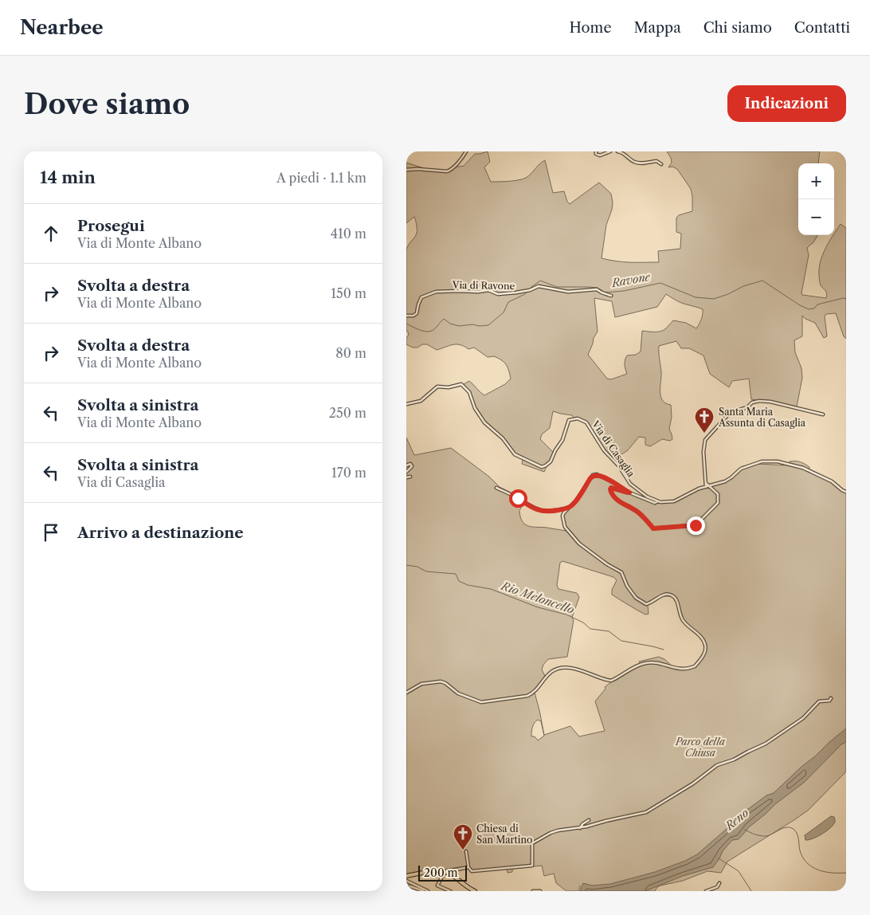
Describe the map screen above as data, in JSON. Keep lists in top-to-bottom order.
{
  "streets": {
    "street": ["Via di Ravone", "Via di Casaglia"]
  },
  "water": ["Ravone", "Rio Meloncello", "Reno"],
  "parks": ["Parco della Chiusa"],
  "places": {
    "church": ["Santa Maria Assunta di Casaglia", "Chiesa di San Martino"]
  },
  "scale_bar": "200 m",
  "page": {
    "header": "Nearbee",
    "nav": [
      "Home",
      "Mappa",
      "Chi siamo",
      "Contatti"
    ],
    "buttons": "Indicazioni",
    "title": "Dove siamo",
    "heading": ["14 min", "A piedi · 1.1 km"],
    "map_buttons": ["+", "−"],
    "list": [
      ["Prosegui", "Via di Monte Albano", "410 m"],
      ["Svolta a destra", "Via di Monte Albano", "150 m"],
      ["Svolta a destra", "Via di Monte Albano", "80 m"],
      ["Svolta a sinistra", "Via di Monte Albano", "250 m"],
      ["Svolta a sinistra", "Via di Casaglia", "170 m"],
      "Arrivo a destinazione"
    ],
    "scale": "200 m"
  }
}
